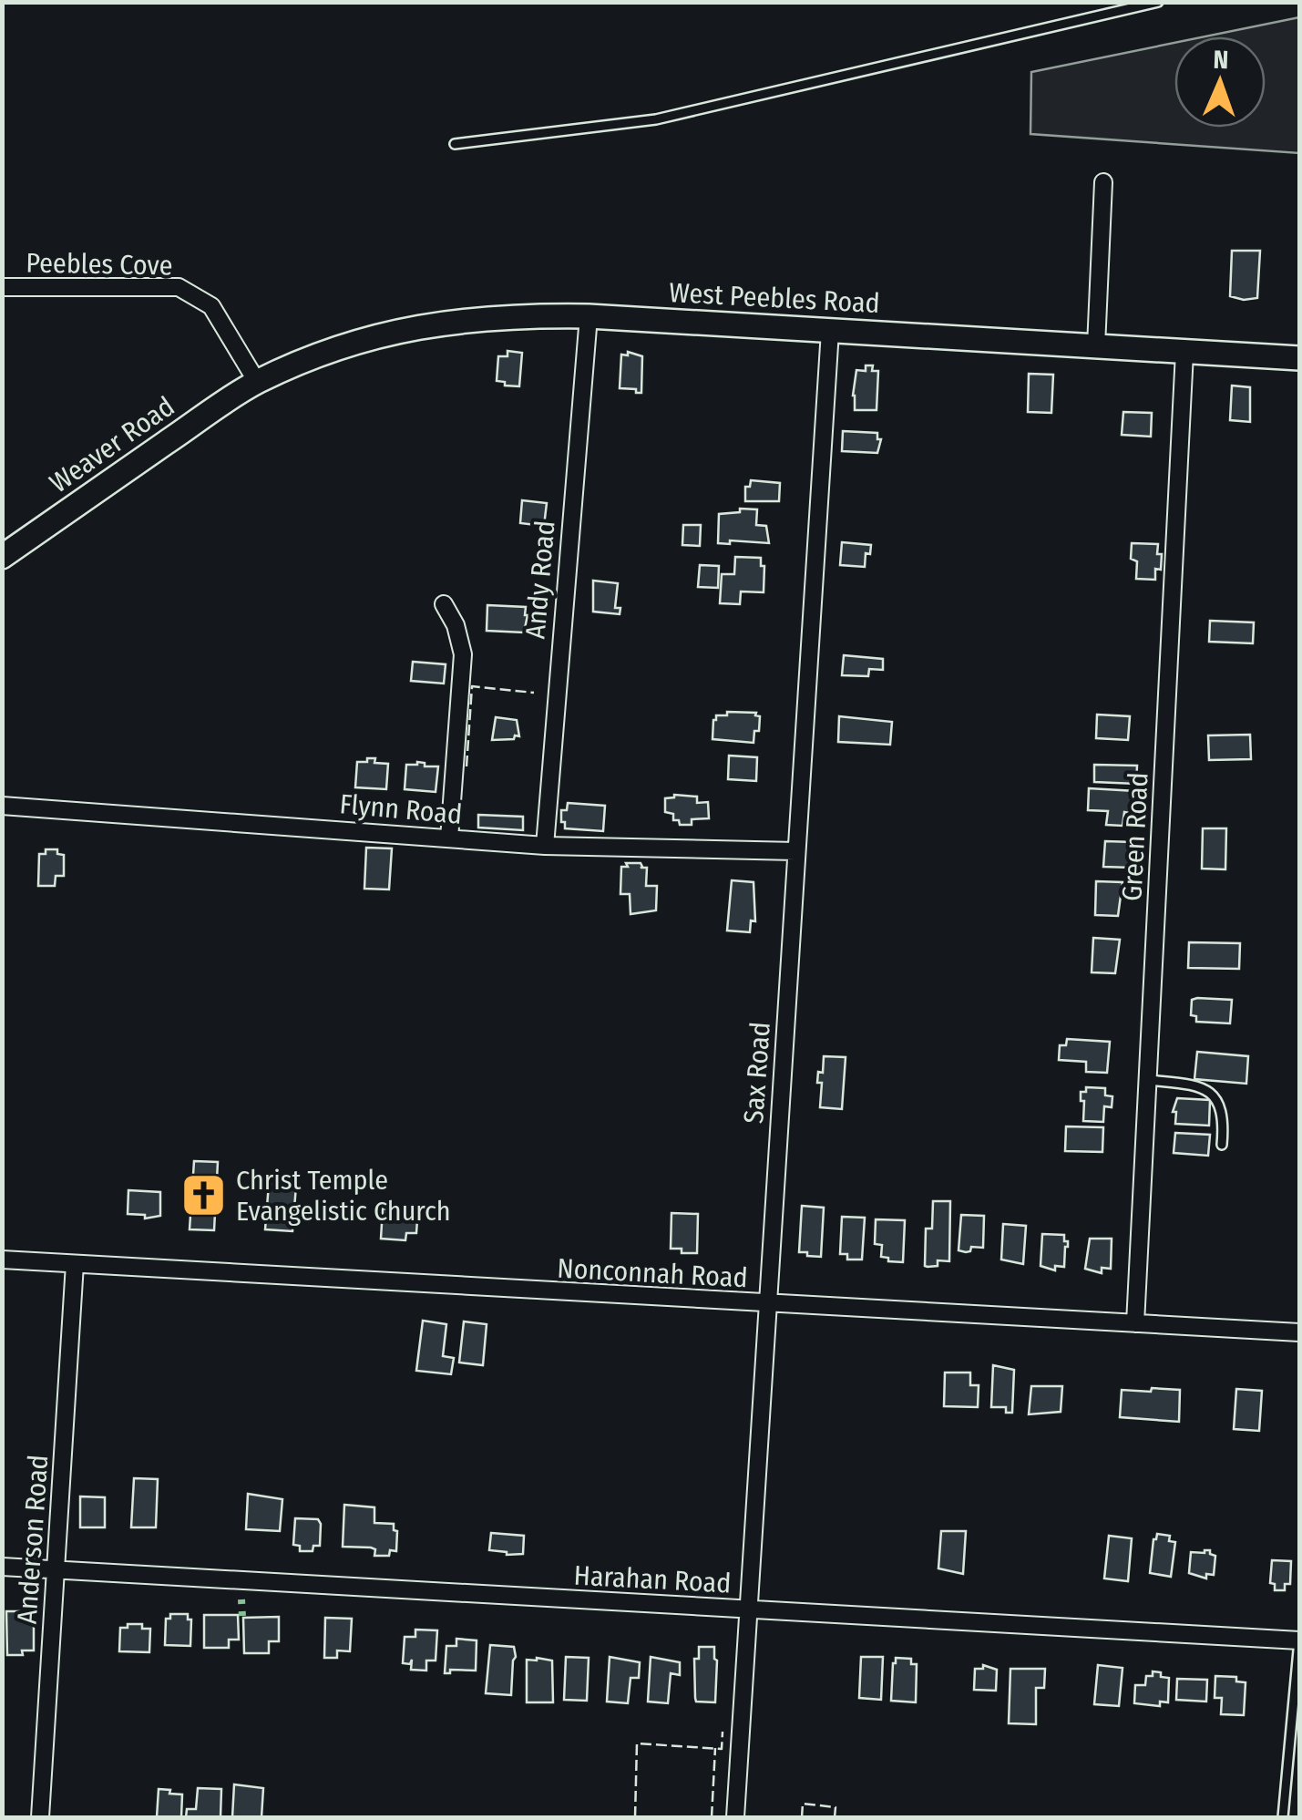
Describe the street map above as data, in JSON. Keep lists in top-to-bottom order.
{
  "streets": {
    "main road": ["West Peebles Road", "Weaver Road"],
    "street": [
      "Peebles Cove",
      "Andy Road",
      "Flynn Road",
      "Green Road",
      "Sax Road",
      "Nonconnah Road",
      "Anderson Road",
      "Harahan Road"
    ]
  },
  "crossings": [
    ["Peebles Cove", "West Peebles Road"],
    ["Peebles Cove", "Weaver Road"],
    ["West Peebles Road", "Weaver Road"],
    ["West Peebles Road", "Andy Road"],
    ["West Peebles Road", "Green Road"],
    ["West Peebles Road", "Sax Road"],
    ["Andy Road", "Flynn Road"],
    ["Flynn Road", "Sax Road"],
    ["Green Road", "Nonconnah Road"],
    ["Sax Road", "Nonconnah Road"],
    ["Sax Road", "Harahan Road"],
    ["Nonconnah Road", "Anderson Road"],
    ["Anderson Road", "Harahan Road"]
  ],
  "places": {
    "church": ["Christ Temple Evangelistic Church"]
  },
  "north": "top"
}
